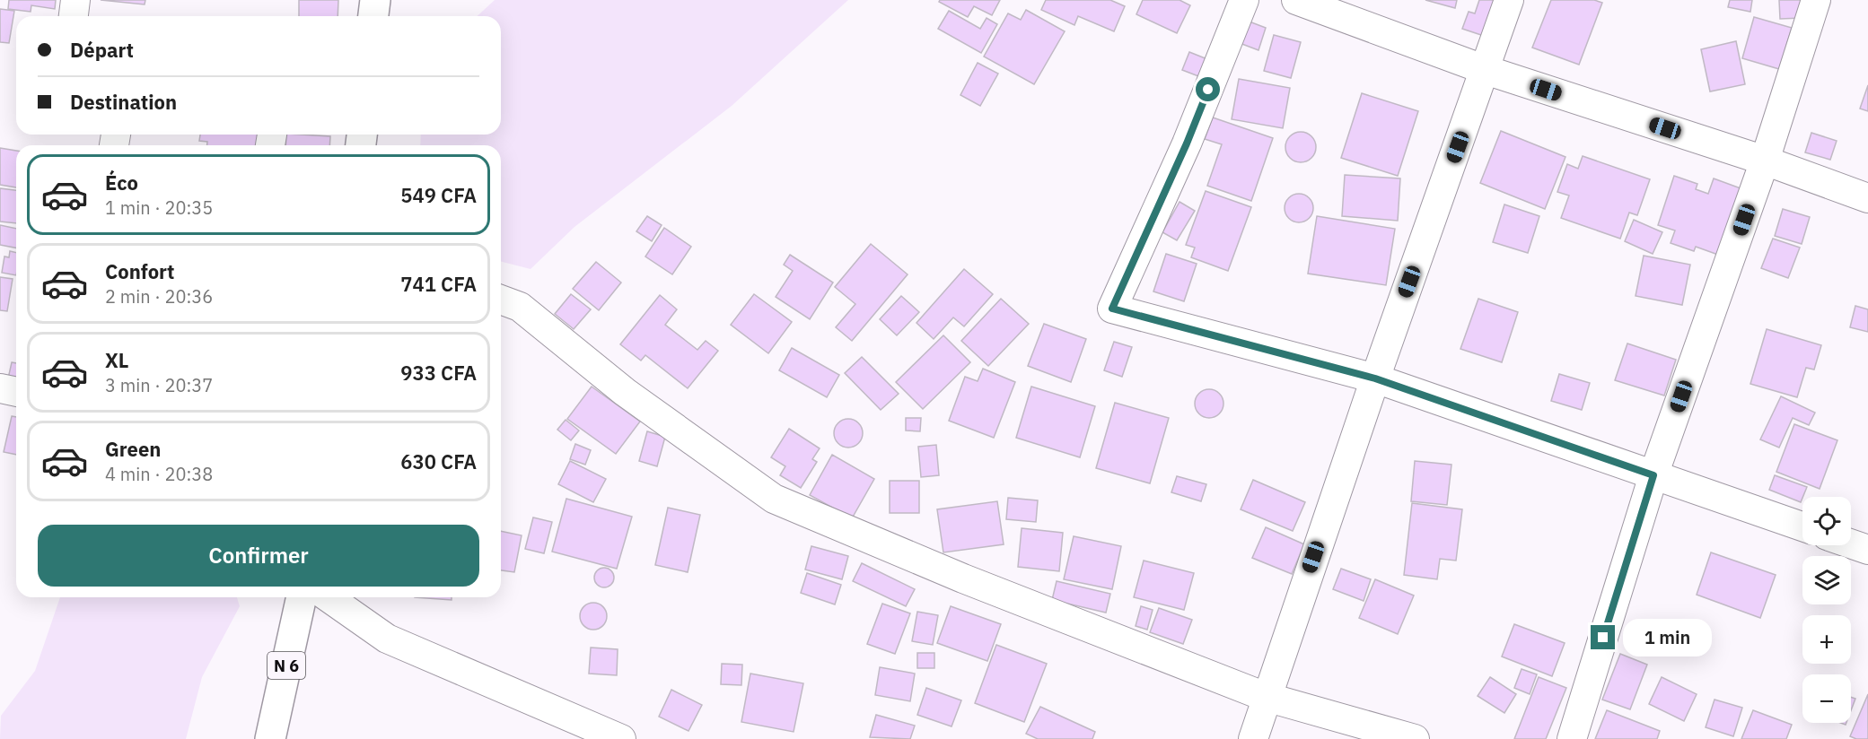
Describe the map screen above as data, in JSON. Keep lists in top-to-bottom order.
{
  "streets": {
    "main road": ["N 6"]
  },
  "page": {
    "banner": ["Départ", "Destination"],
    "list": [
      {
        "name": "Éco",
        "note": "1 min · 20:35",
        "value": "549 CFA"
      },
      {
        "name": "Confort",
        "note": "2 min · 20:36",
        "value": "741 CFA"
      },
      {
        "name": "XL",
        "note": "3 min · 20:37",
        "value": "933 CFA"
      },
      {
        "name": "Green",
        "note": "4 min · 20:38",
        "value": "630 CFA"
      }
    ],
    "map_buttons": ["+", "−"],
    "buttons": "Confirmer",
    "bubble": "1 min"
  }
}
